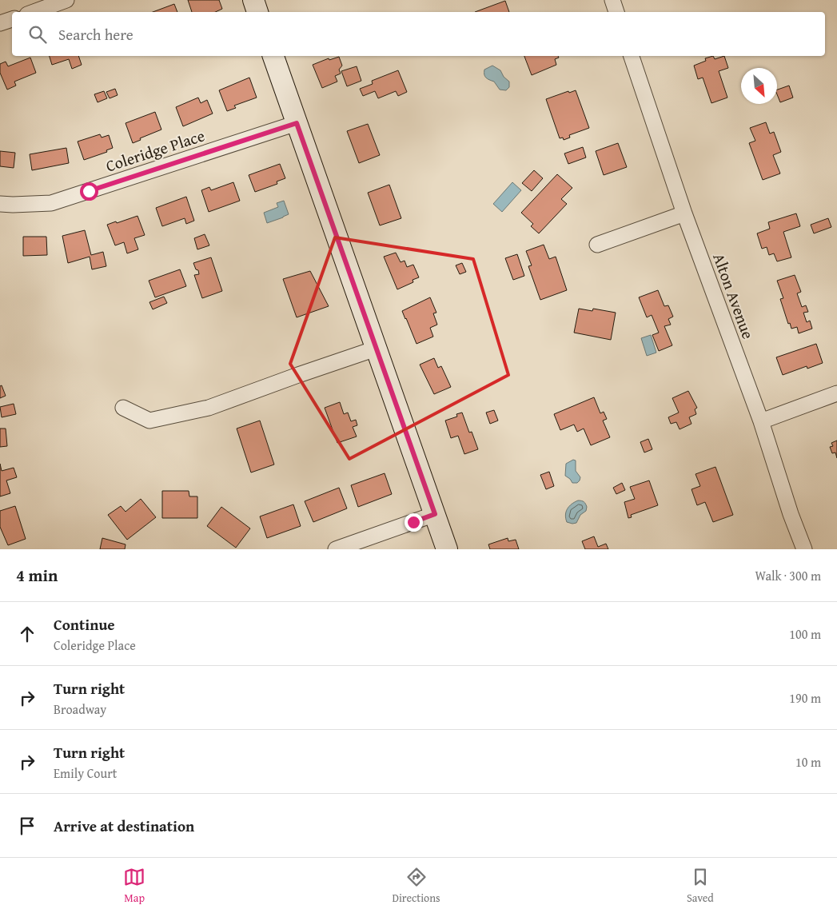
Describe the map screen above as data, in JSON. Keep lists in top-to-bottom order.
{
  "streets": {
    "street": ["Coleridge Place", "Alton Avenue"]
  },
  "north": "bottom right",
  "page": {
    "search": "Search here",
    "heading": ["4 min", "Walk · 300 m"],
    "list": [
      ["Continue", "Coleridge Place", "100 m"],
      ["Turn right", "Broadway", "190 m"],
      ["Turn right", "Emily Court", "10 m"],
      "Arrive at destination"
    ],
    "nav": ["Map", "Directions", "Saved"]
  }
}
